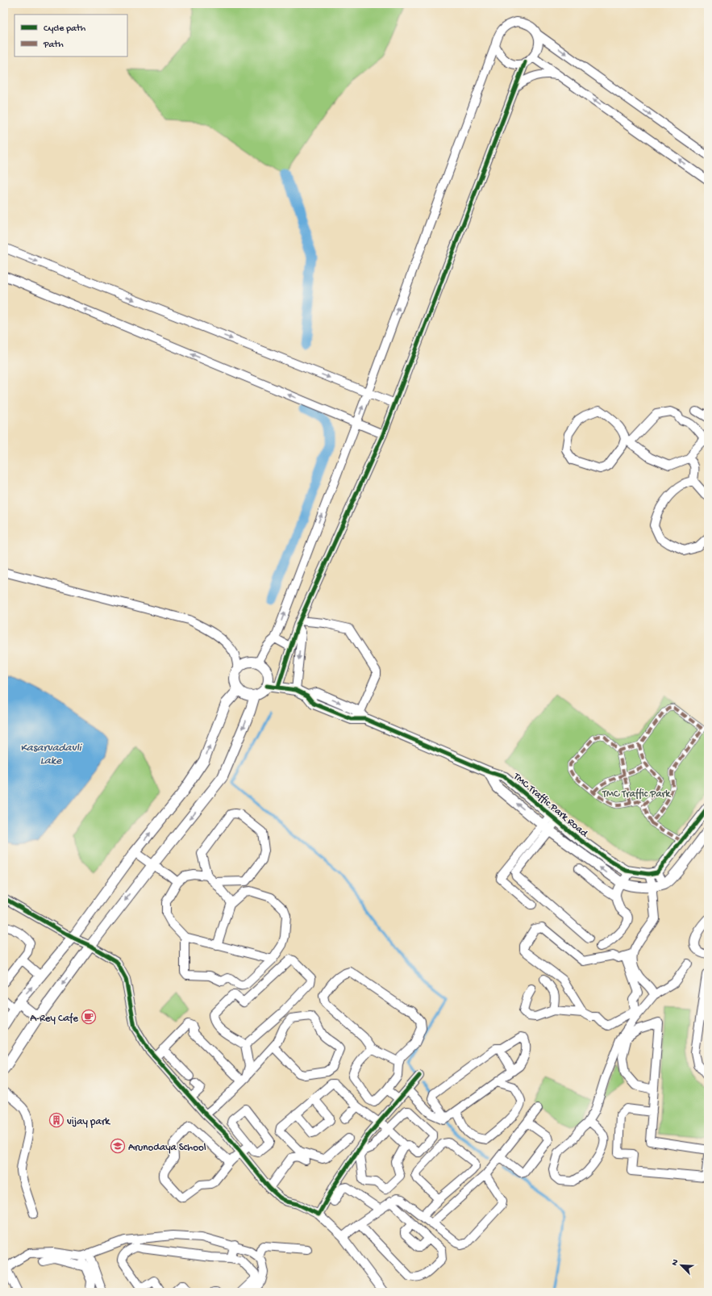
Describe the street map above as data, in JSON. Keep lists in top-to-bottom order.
{
  "streets": {
    "street": ["TMC Traffic Park Road"]
  },
  "water": ["Kasarvadavli Lake"],
  "parks": ["TMC Traffic Park"],
  "places": {
    "cafe": ["A-Rey Cafe"],
    "building": ["vijay park"],
    "school or university": ["Arunodaya School"]
  },
  "legend": ["Cycle path", "Path"],
  "north": "top left"
}
